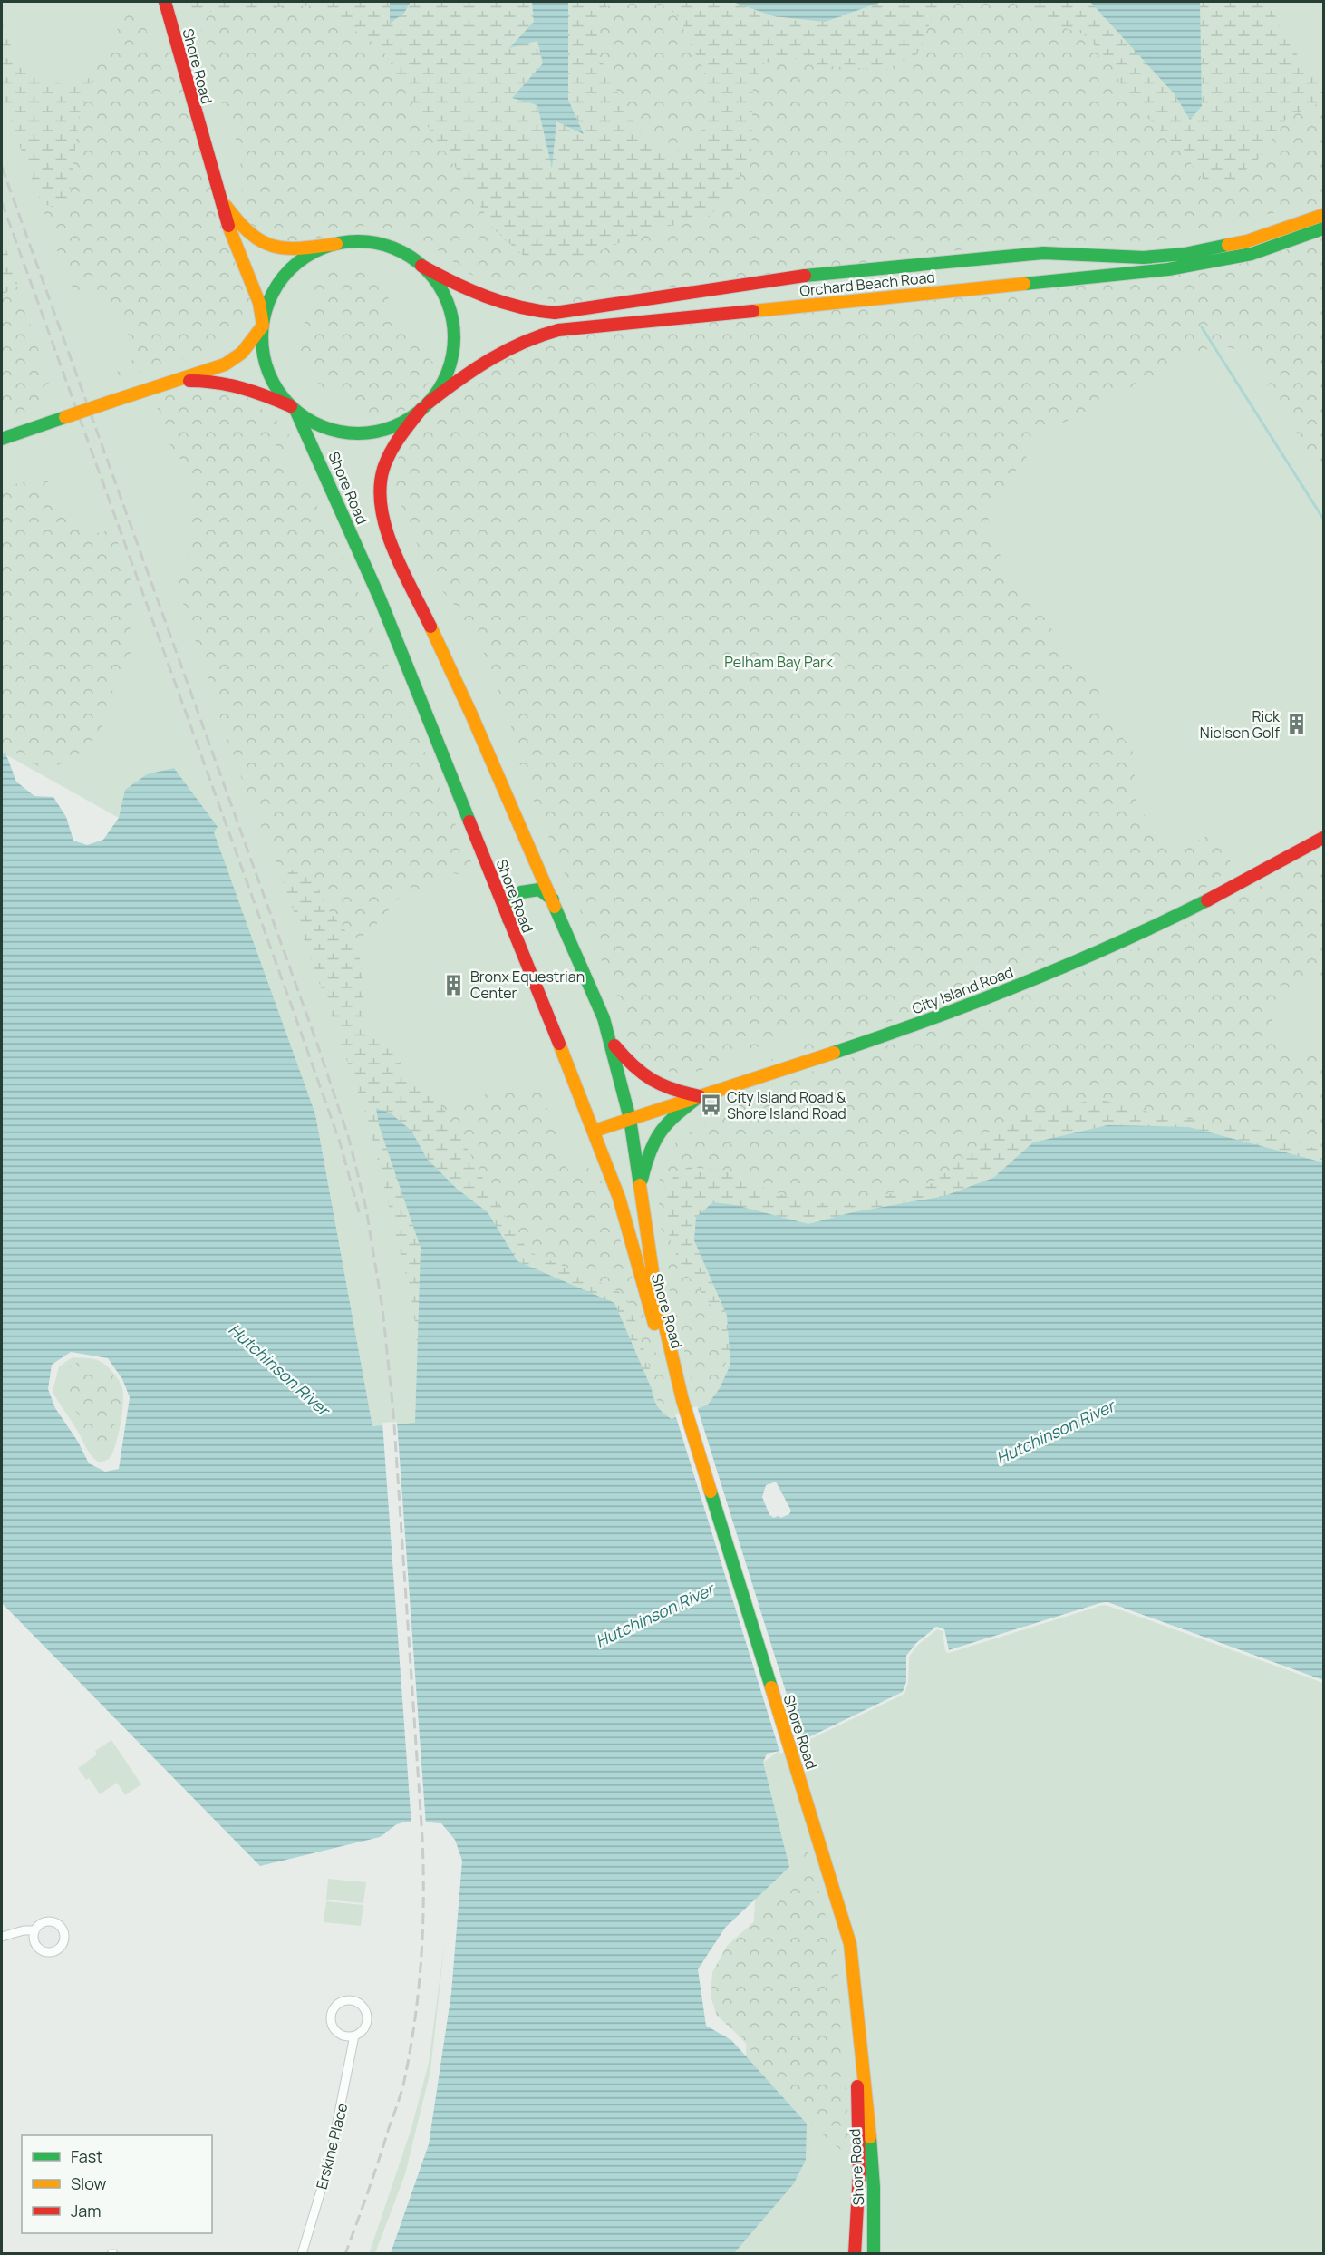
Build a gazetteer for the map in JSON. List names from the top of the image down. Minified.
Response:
{"streets":{"main road":["Shore Road","Orchard Beach Road","City Island Road"],"street":["Erskine Place"]},"crossings":[["Shore Road","Orchard Beach Road"],["Shore Road","City Island Road"]],"water":["Hutchinson River"],"parks":["Pelham Bay Park"],"places":{"building":["Rick Nielsen Golf","Bronx Equestrian Center"],"bus stop":["City Island Road & Shore Island Road"]},"legend":["Fast","Slow","Jam"]}
